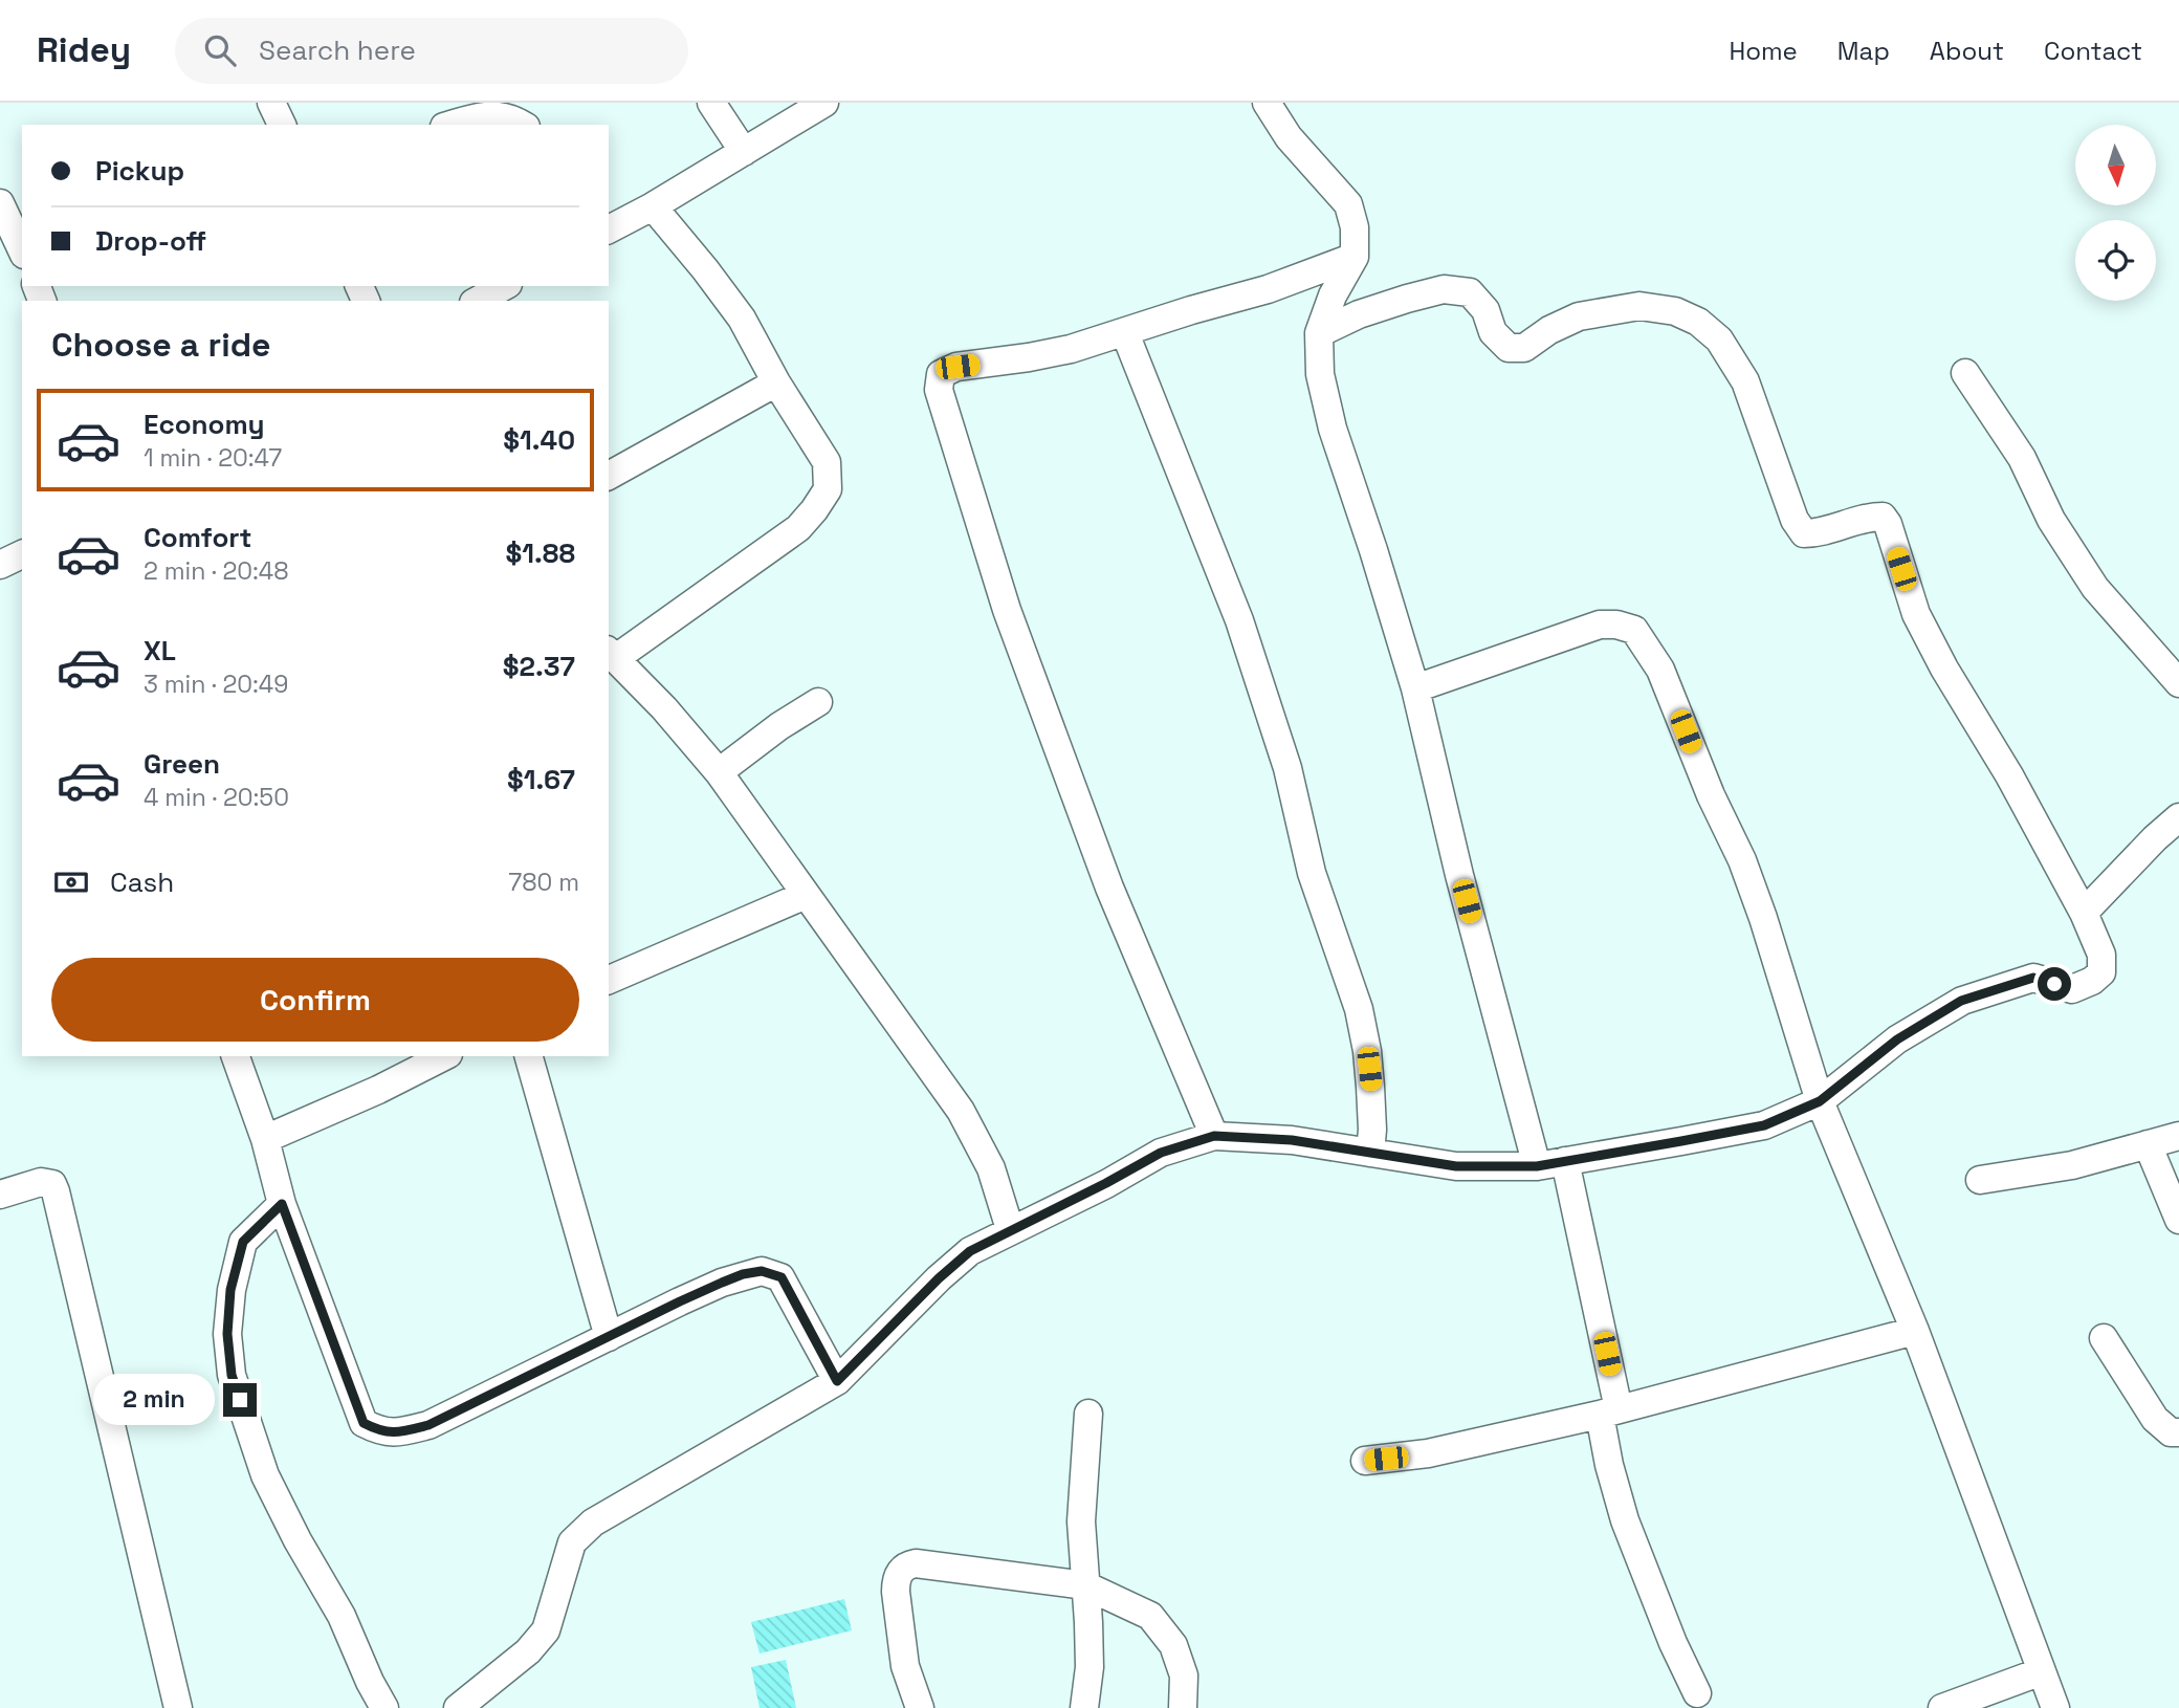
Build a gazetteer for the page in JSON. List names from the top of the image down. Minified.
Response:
{"north":"bottom","page":{"header":"Ridey","search":"Search here","nav":["Home","Map","About","Contact"],"banner":["Pickup","Drop-off"],"heading":"Choose a ride","list":[{"name":"Economy","note":"1 min · 20:47","value":"$1.40"},{"name":"Comfort","note":"2 min · 20:48","value":"$1.88"},{"name":"XL","note":"3 min · 20:49","value":"$2.37"},{"name":"Green","note":"4 min · 20:50","value":"$1.67"}],"pay":["Cash","780 m"],"buttons":"Confirm","bubble":"2 min"}}
